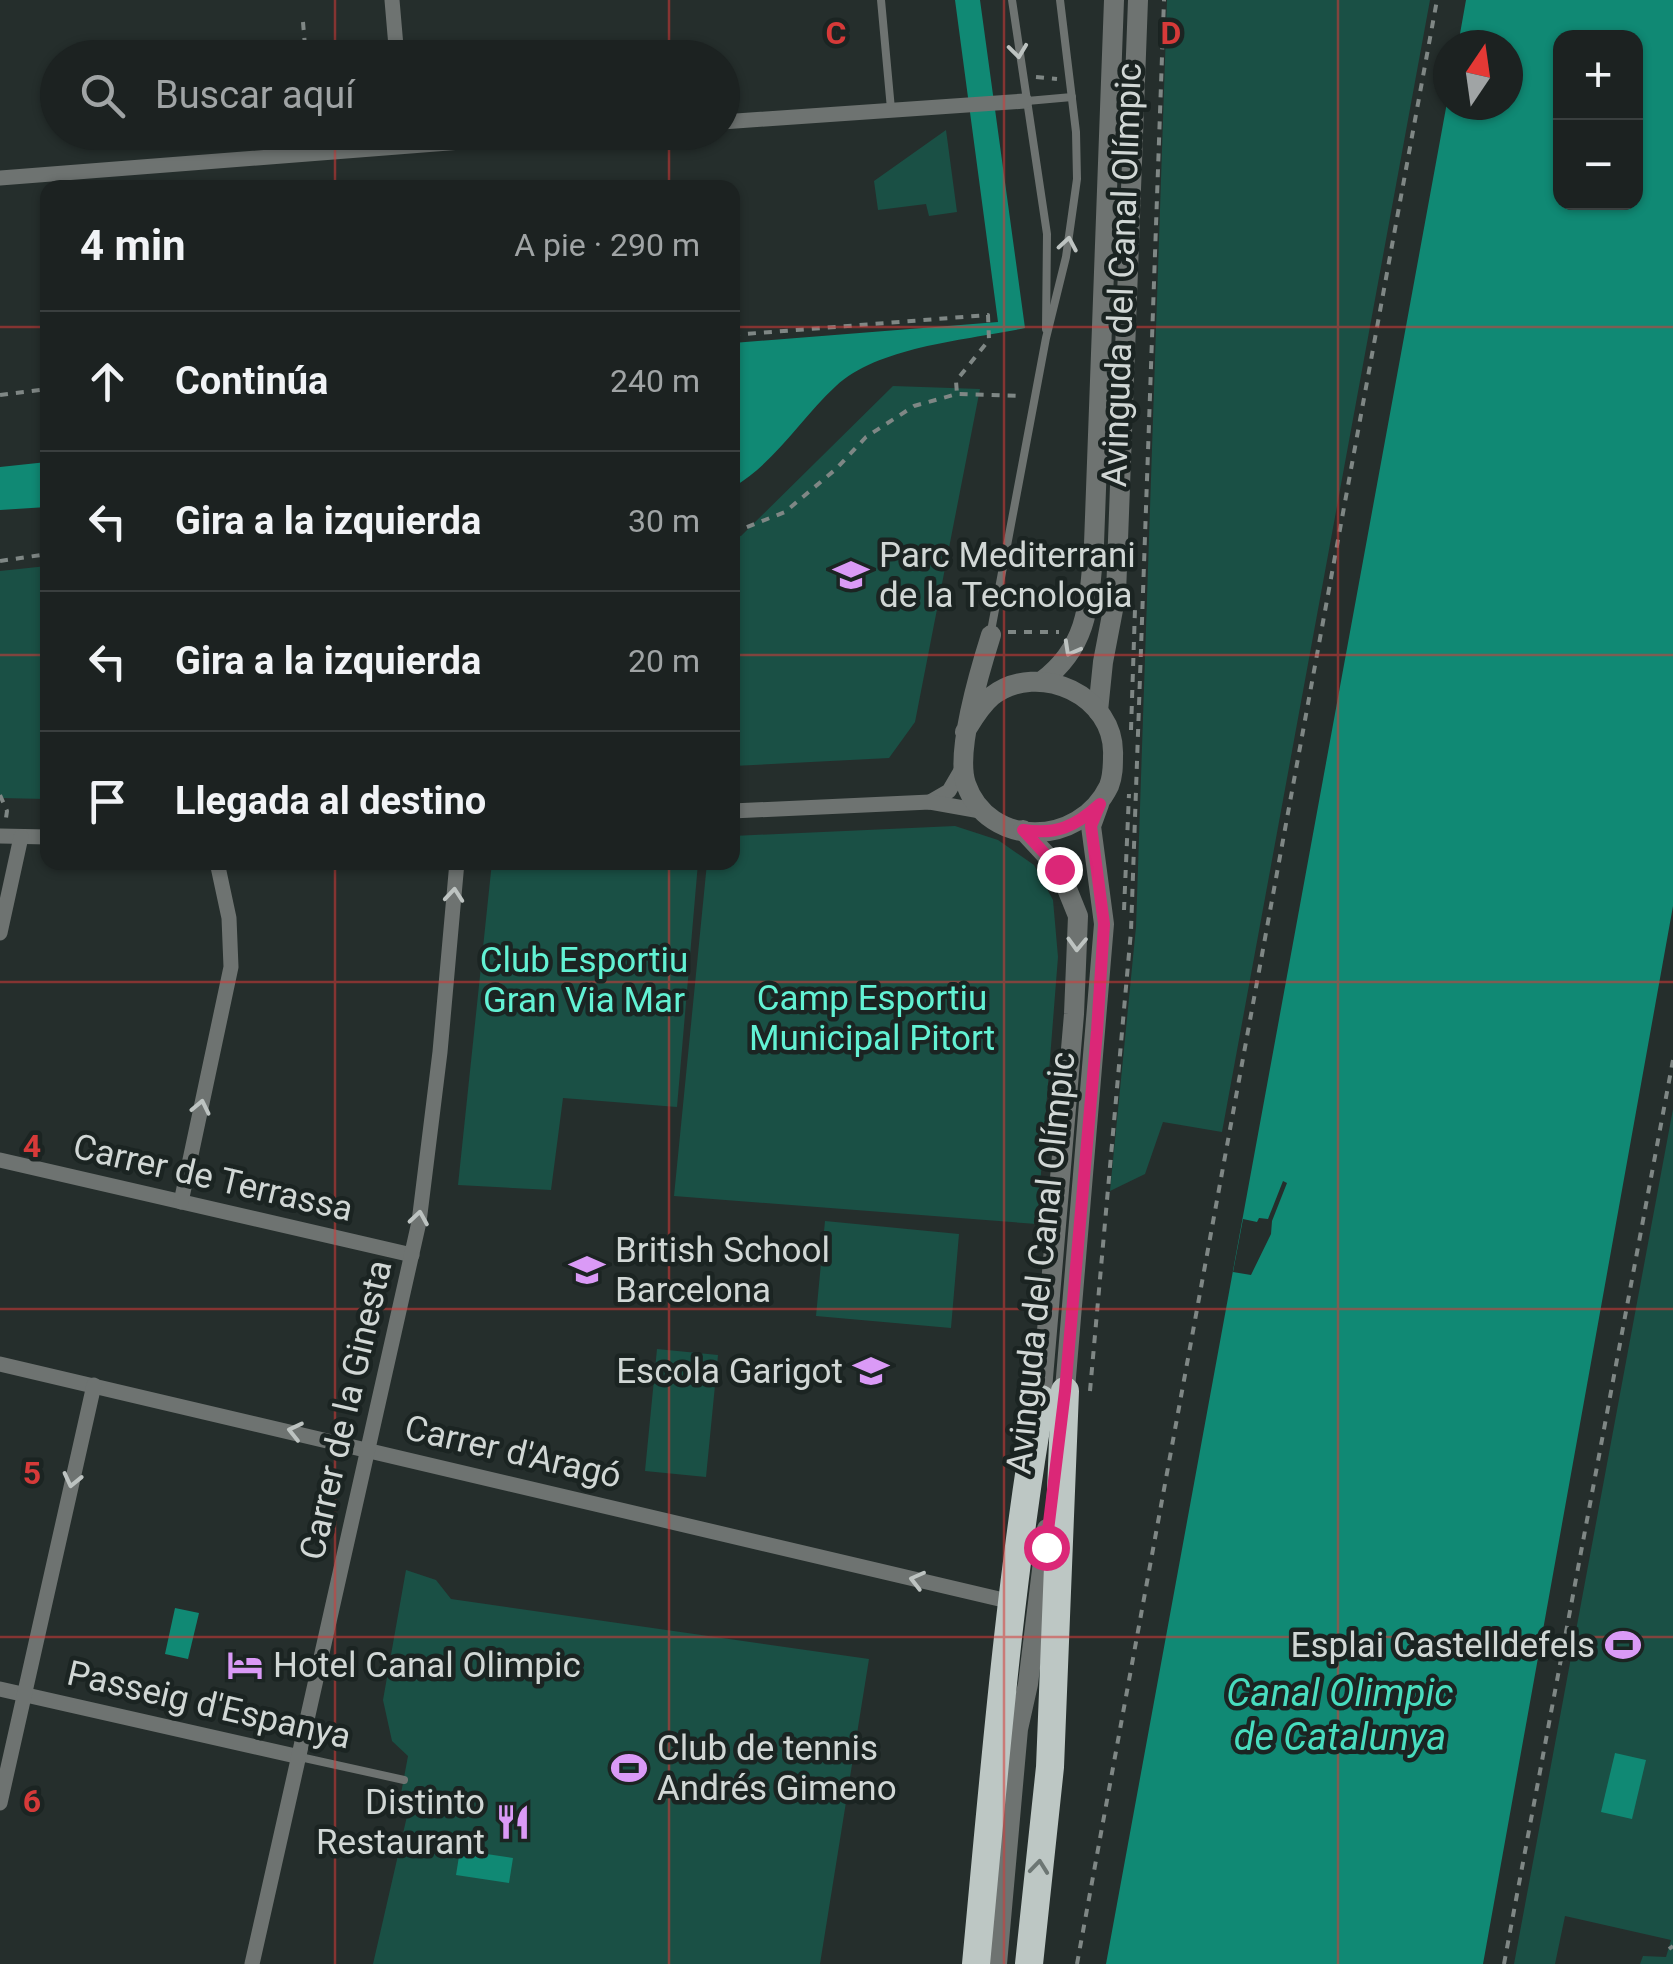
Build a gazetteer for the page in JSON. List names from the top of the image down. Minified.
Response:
{"streets":{"street":["Avinguda del Canal Olímpic","Carrer de Terrassa","Carrer de la Ginesta","Carrer d'Aragó","Passeig d'Espanya"]},"crossings":[["Carrer de Terrassa","Carrer de la Ginesta"],["Carrer de la Ginesta","Carrer d'Aragó"],["Carrer de la Ginesta","Passeig d'Espanya"]],"one_way":["Carrer d'Aragó"],"water":["Canal Olimpic de Catalunya"],"parks":["Club Esportiu Gran Via Mar","Camp Esportiu Municipal Pitort"],"places":{"school or university":["Parc Mediterrani de la Tecnologia","British School Barcelona","Escola Garigot"],"sports":["Esplai Castelldefels","Club de tennis Andrés Gimeno"],"hotel":["Hotel Canal Olimpic"],"restaurant":["Distinto Restaurant"]},"north":"top","page":{"map_buttons":["+","−"],"search":"Buscar aquí","heading":["4 min","A pie · 290 m"],"list":[["Continúa","240 m"],["Gira a la izquierda","30 m"],["Gira a la izquierda","20 m"],"Llegada al destino"]},"grid":{"columns":["C","D"],"rows":["4","5","6"]}}
